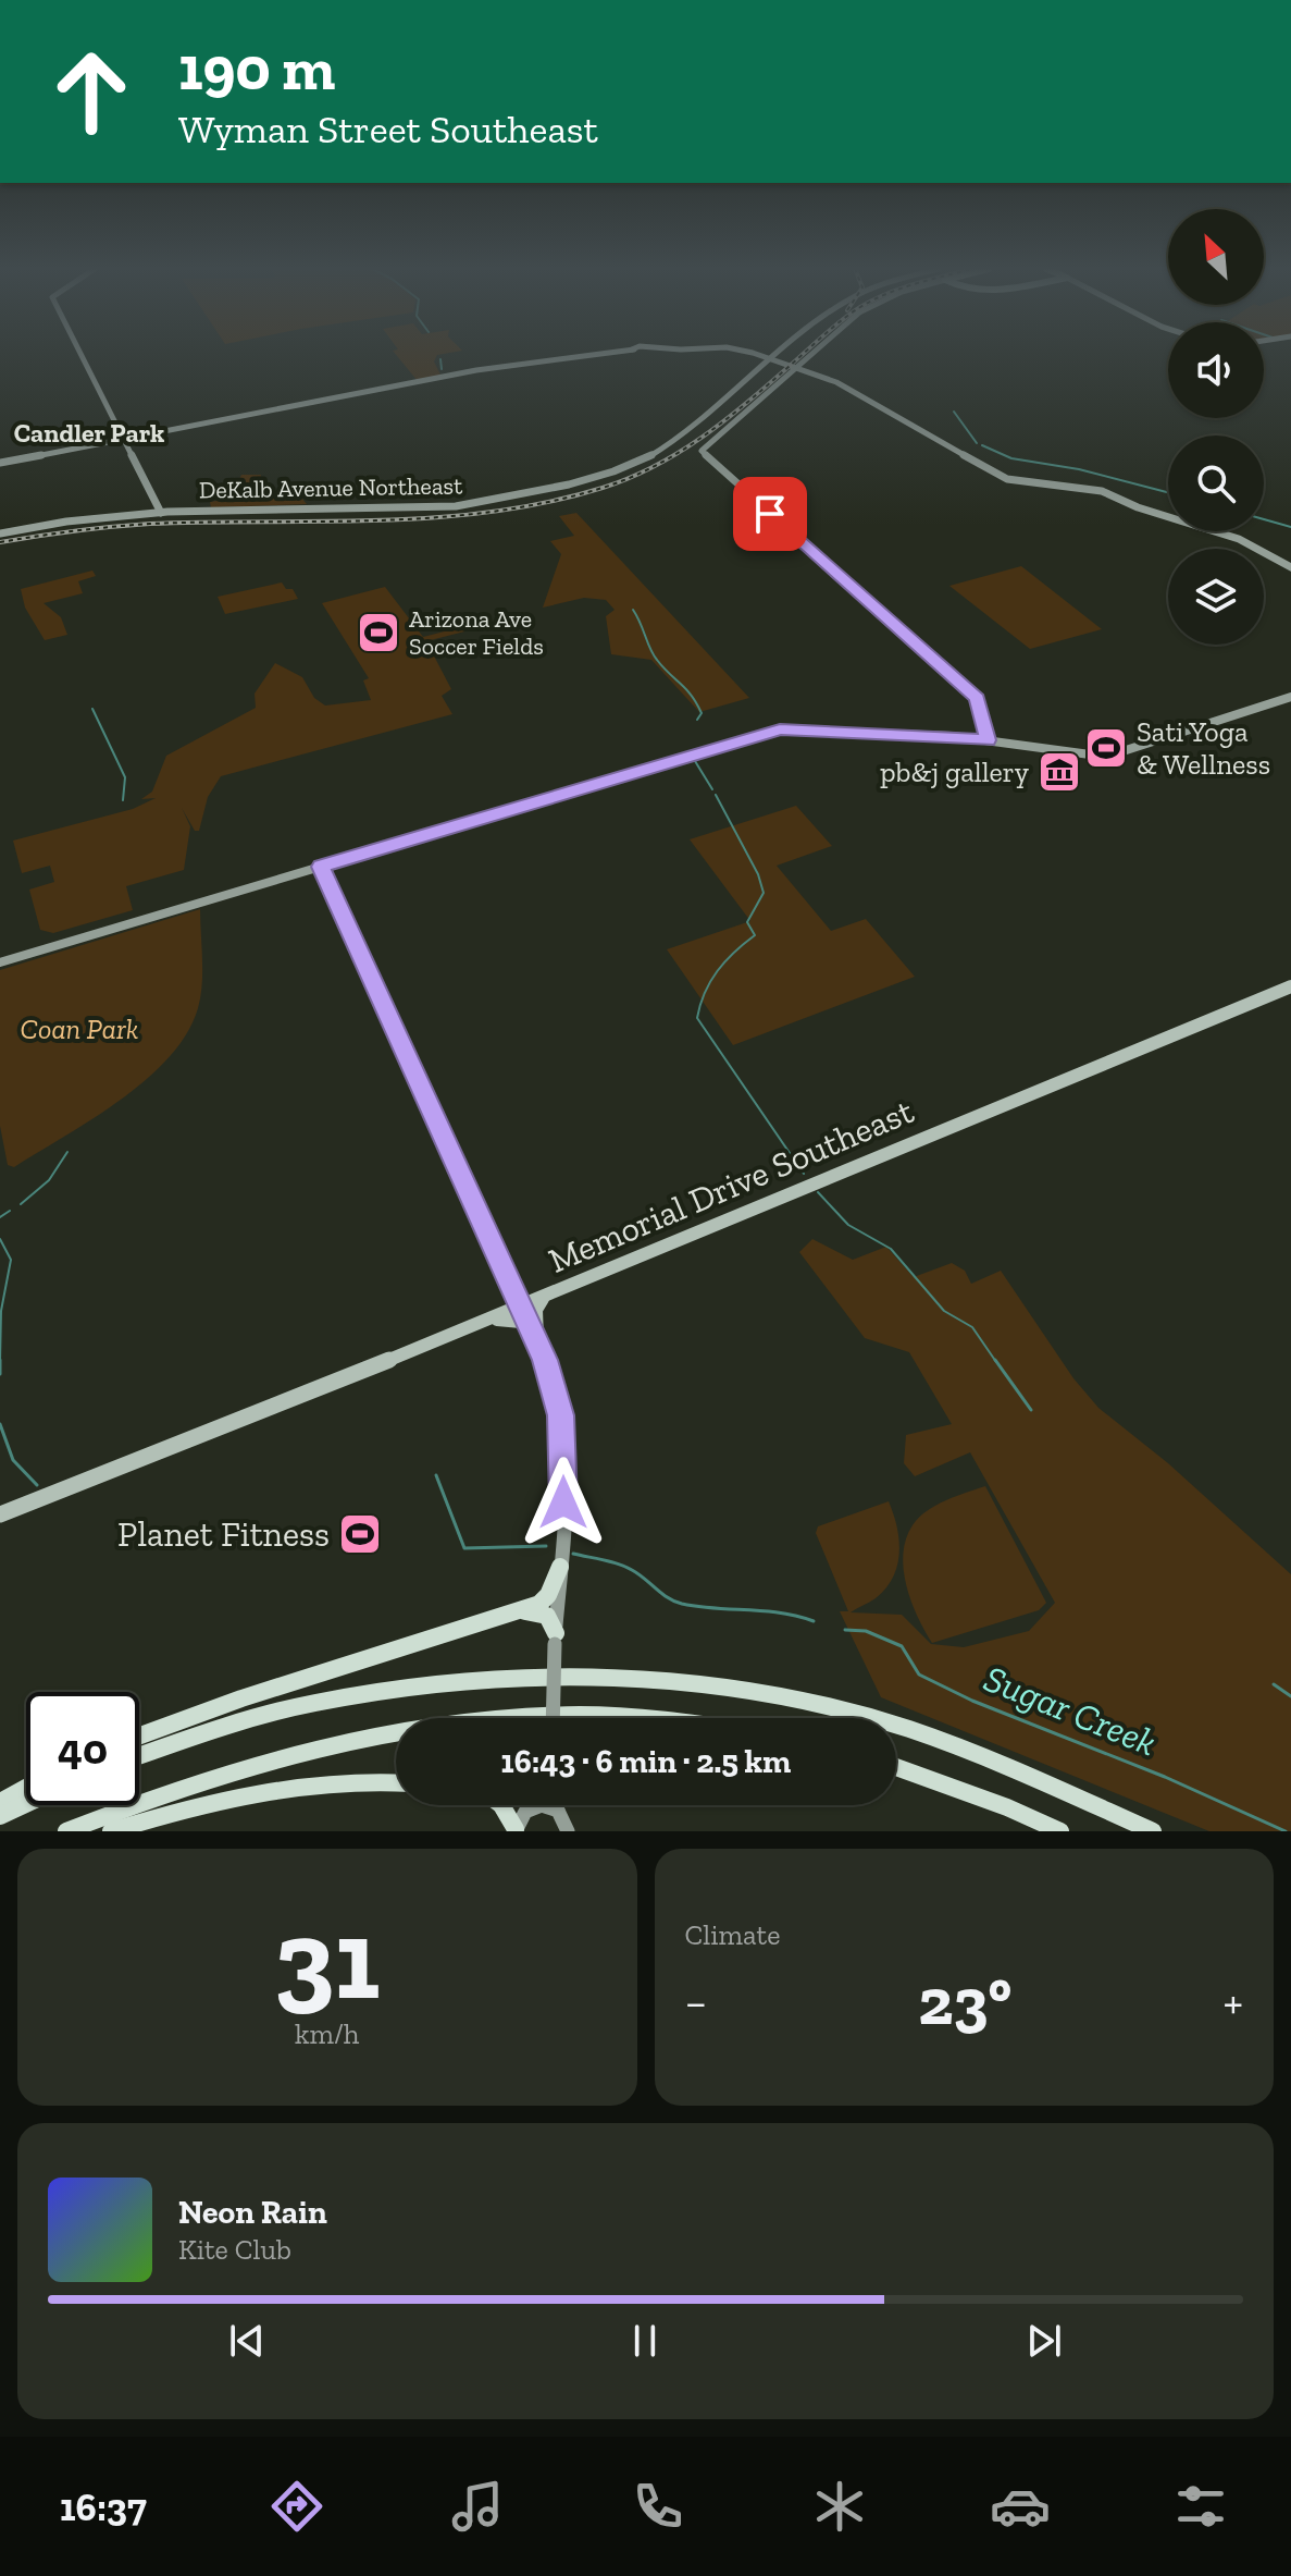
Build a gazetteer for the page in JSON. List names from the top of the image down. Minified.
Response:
{"streets":{"main road":["Memorial Drive Southeast"],"street":["DeKalb Avenue Northeast"]},"districts":["Candler Park"],"water":["Sugar Creek"],"parks":["Coan Park"],"places":{"sports":["Arizona Ave Soccer Fields","Sati Yoga & Wellness","Planet Fitness"],"museum":["pb&j gallery"]},"north":"top left","page":{"turn":["190 m","Wyman Street Southeast"],"limit":"40","trip":"16:43 · 6 min · 2.5 km","tile":[["31","km/h"],"Climate"],"heat":["−","23°","+"],"song":["Neon Rain","Kite Club"],"tabs":"16:37"}}
